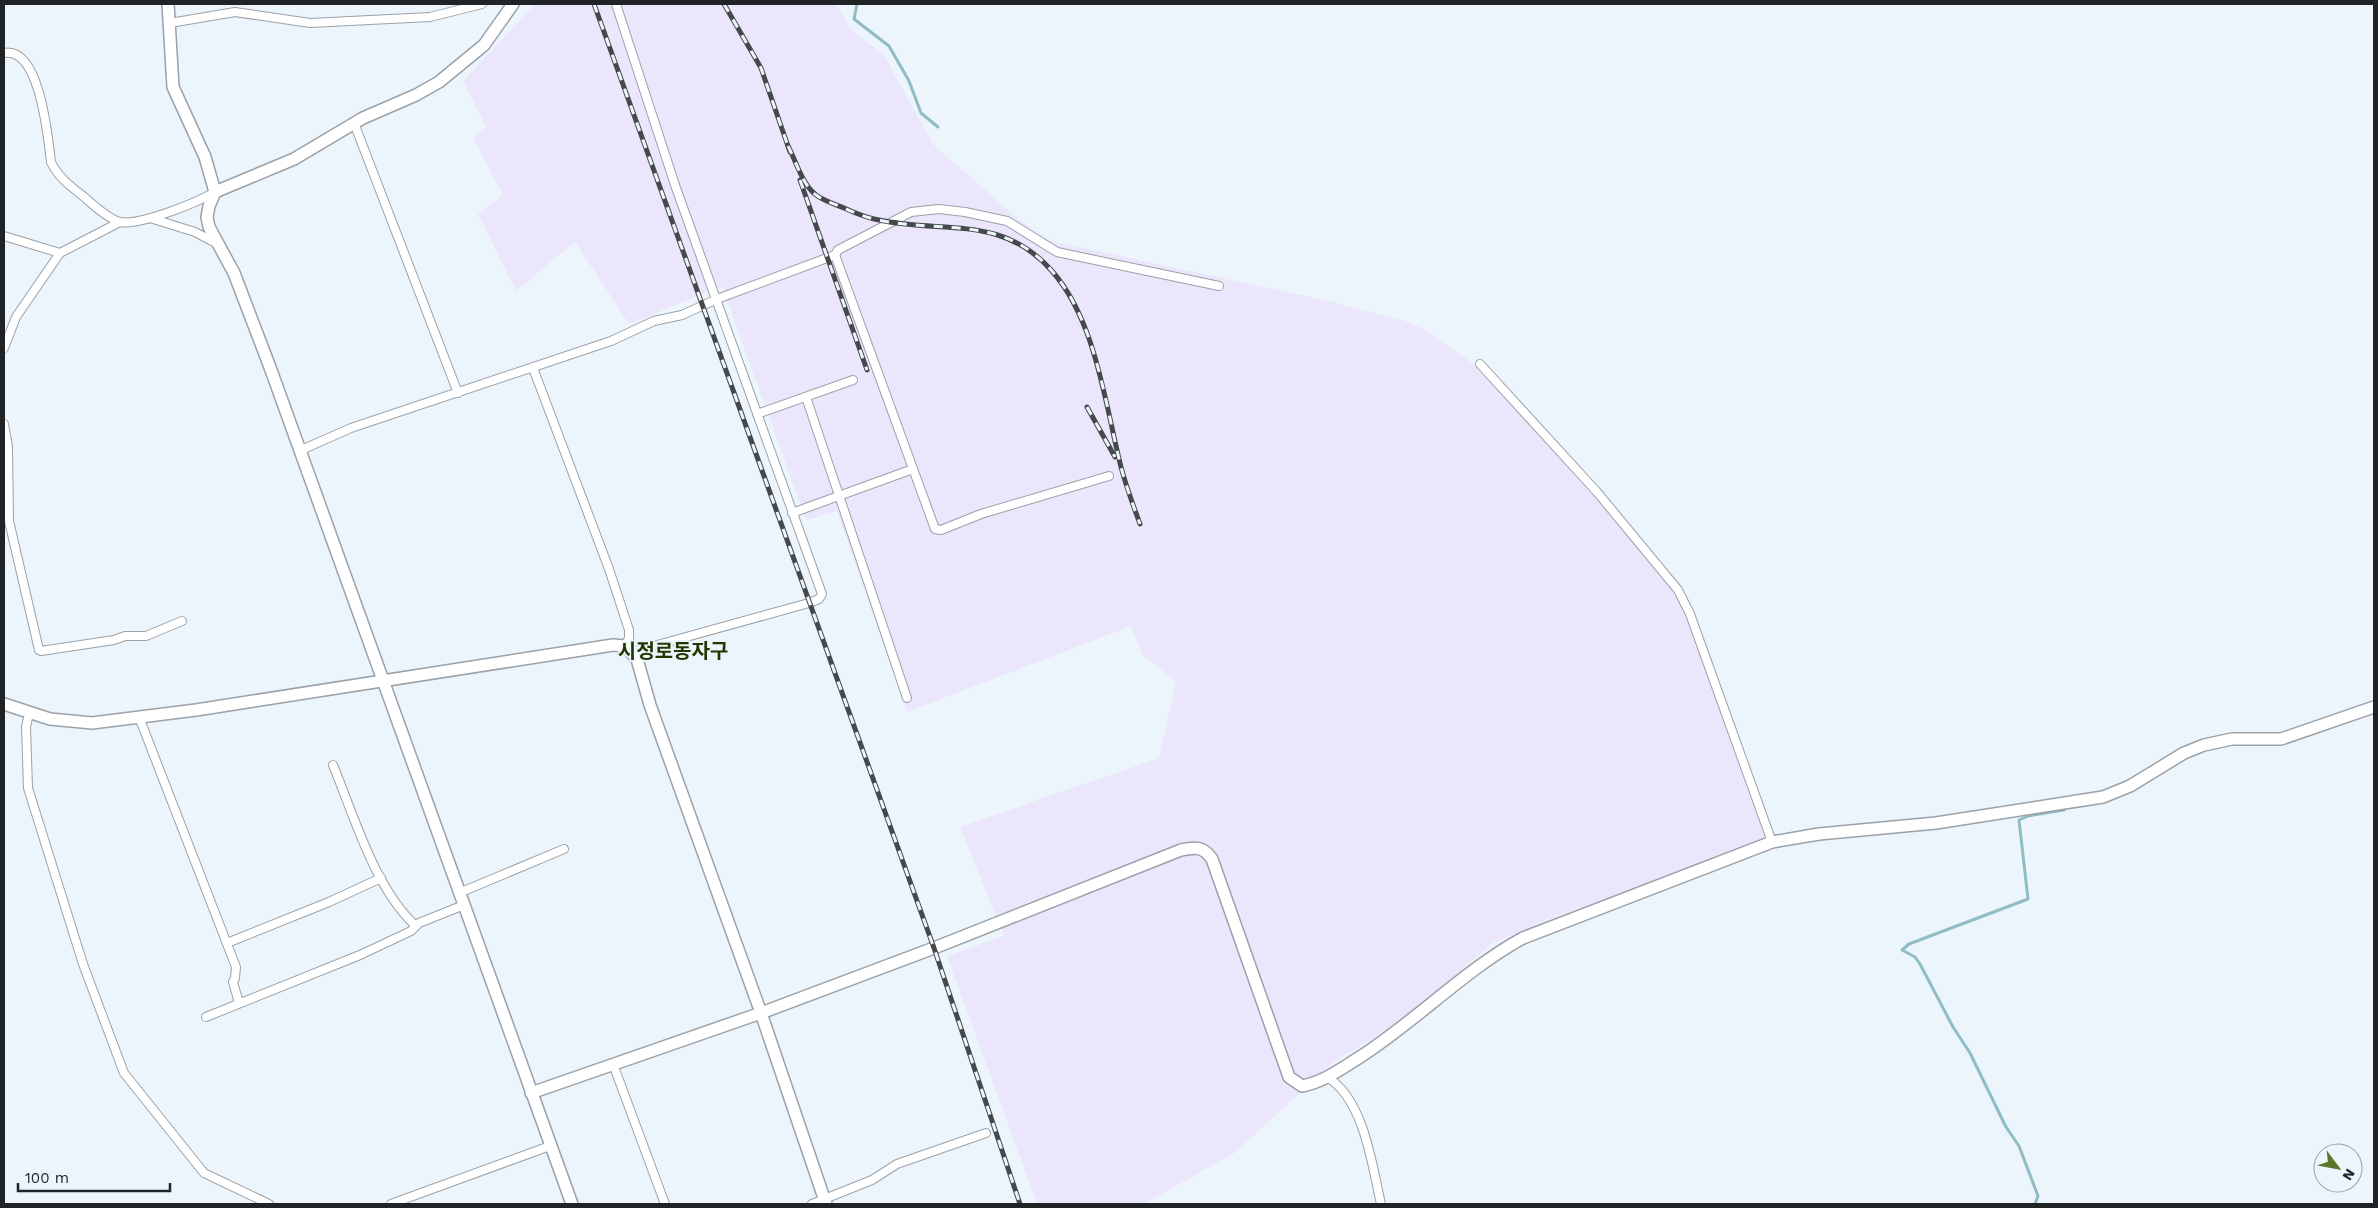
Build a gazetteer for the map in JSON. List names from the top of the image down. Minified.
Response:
{"districts":["시정로동자구"],"scale_bar":"100 m","north":"bottom right"}
